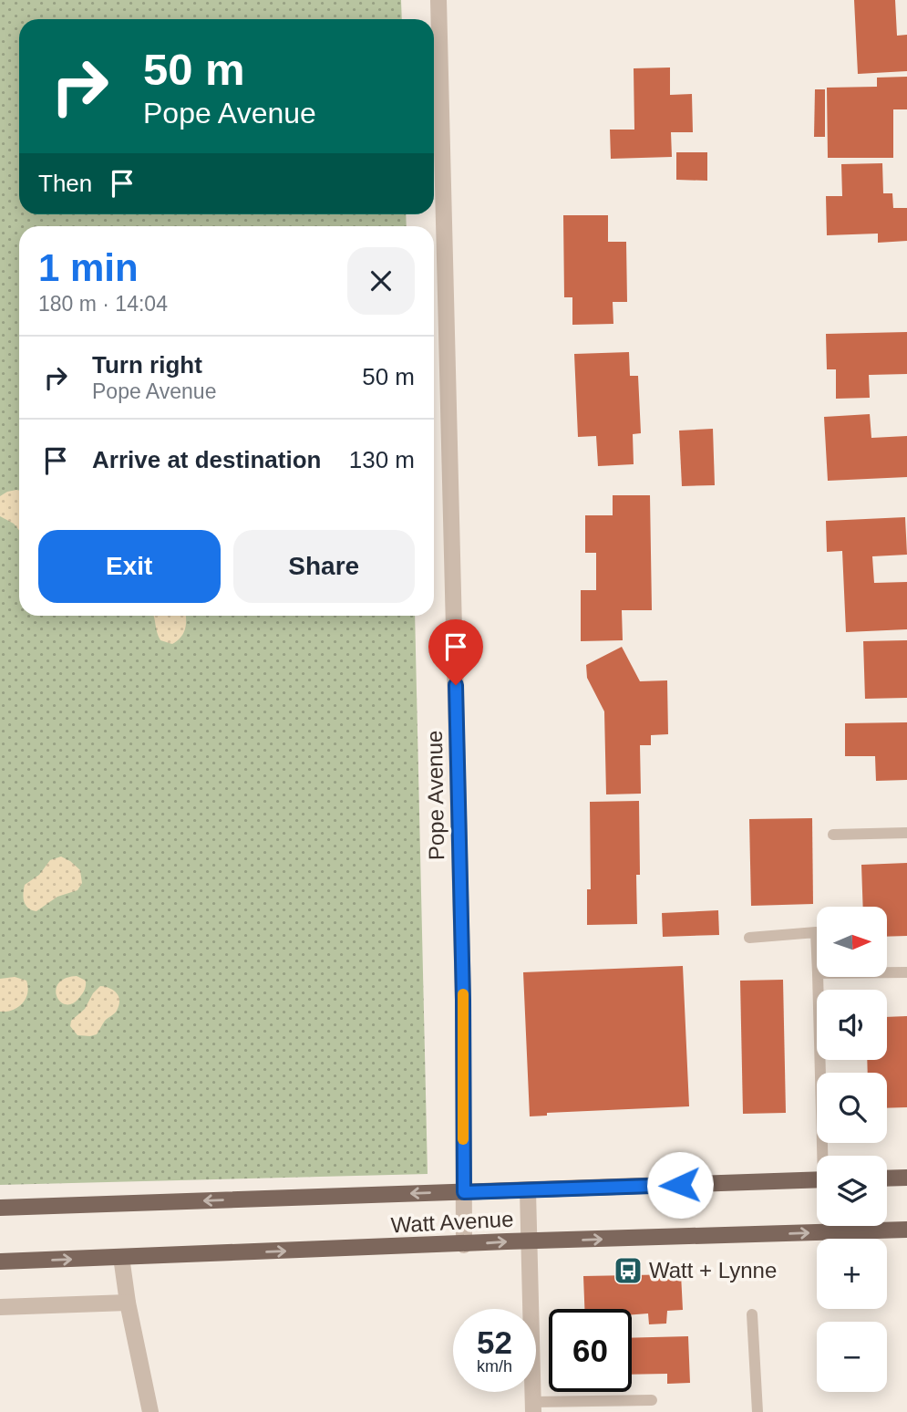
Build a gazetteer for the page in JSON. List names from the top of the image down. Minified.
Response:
{"streets":{"main road":["Watt Avenue"],"street":["Pope Avenue"]},"crossings":[["Pope Avenue","Watt Avenue"]],"places":{"bus stop":["Watt + Lynne"]},"north":"right","page":{"turn":["50 m","Pope Avenue"],"then":"Then","heading":["1 min","180 m · 14:04"],"list":[{"name":"Turn right","note":"Pope Avenue","value":"50 m"},{"name":"Arrive at destination","value":"130 m"}],"buttons":["Exit","Share"],"map_buttons":["+","−"],"speed":"52 km/h","limit":"60"}}
